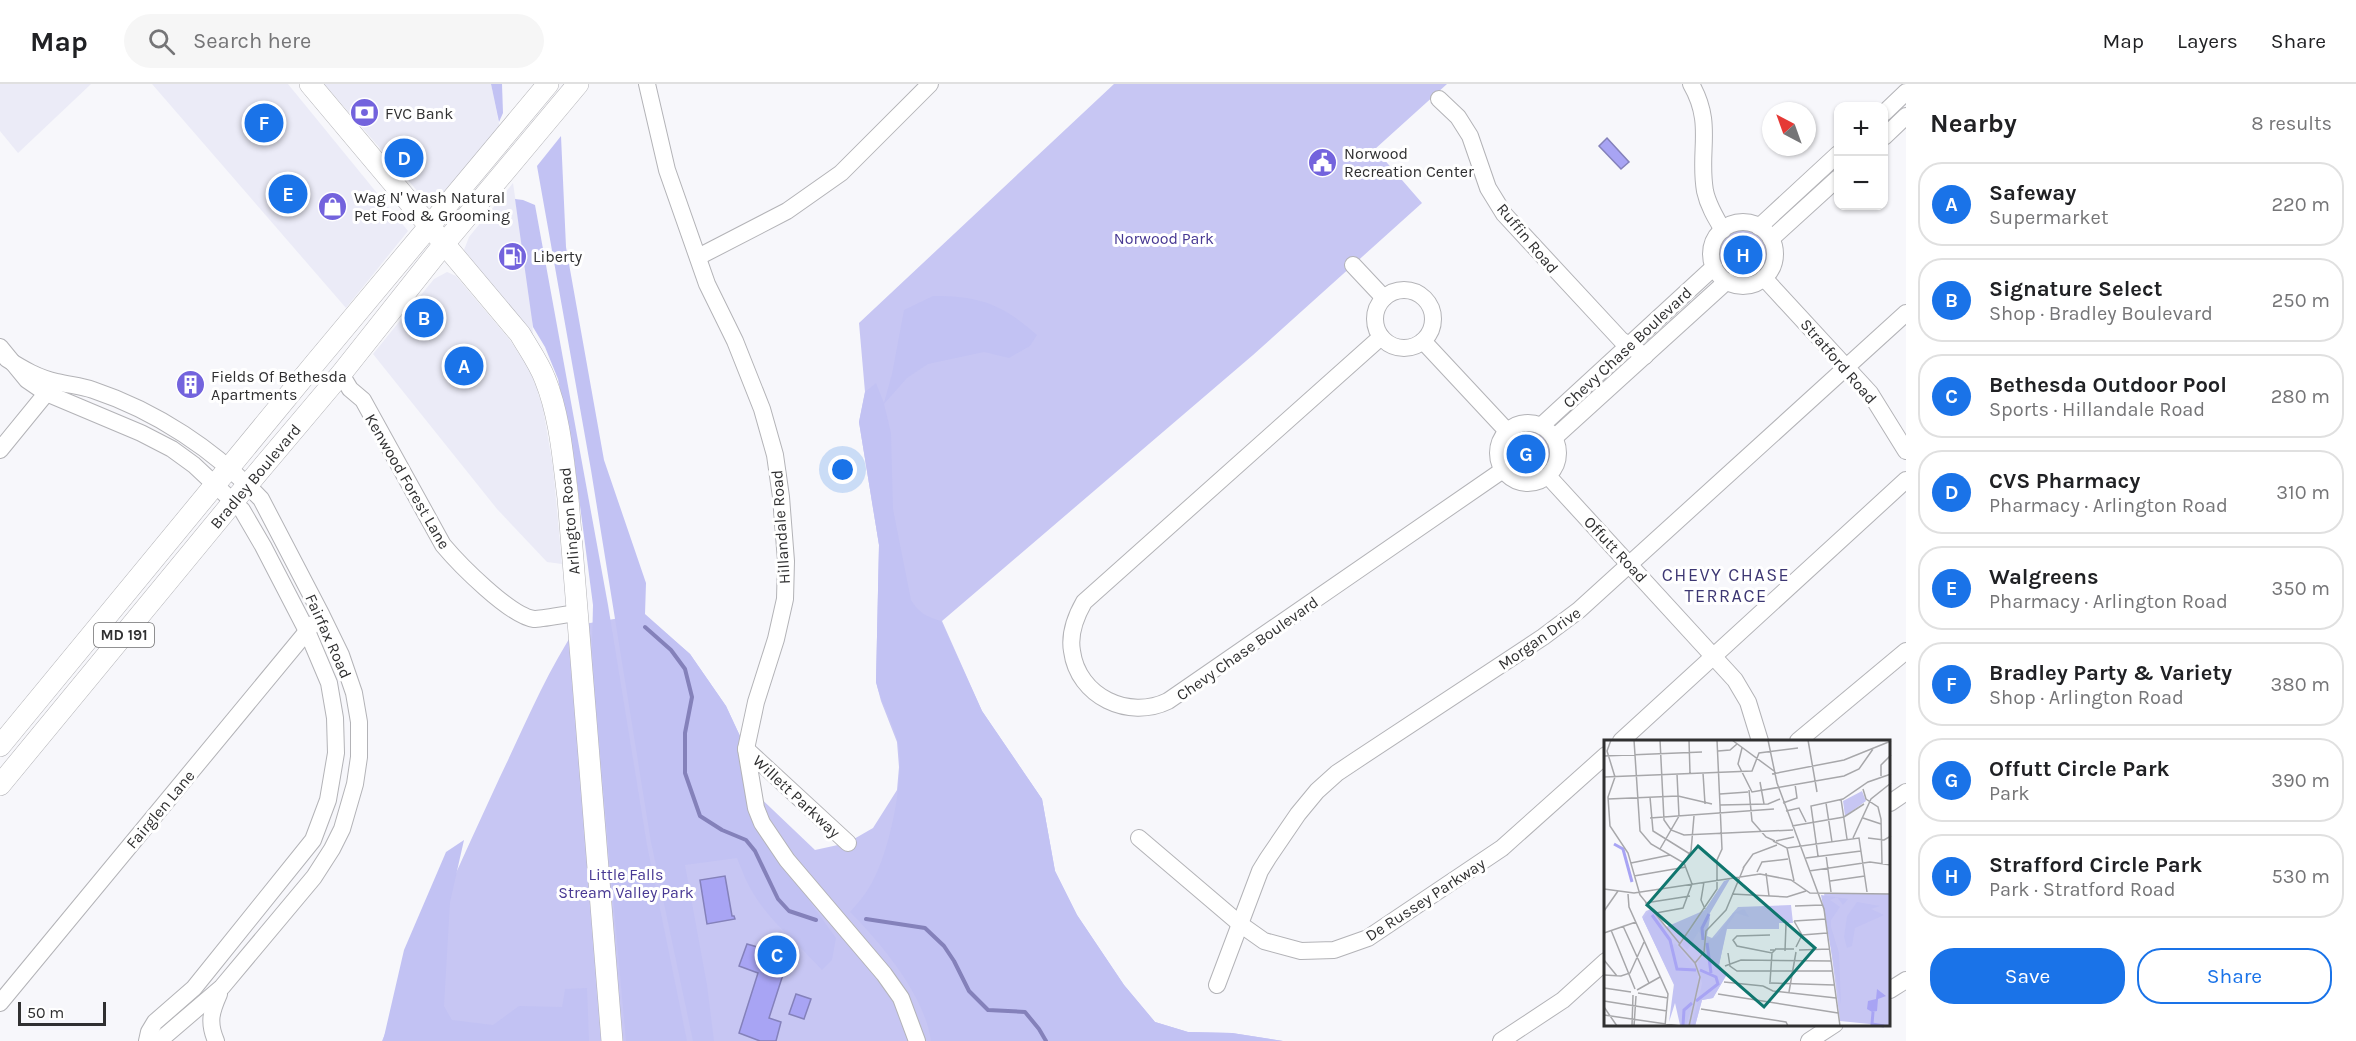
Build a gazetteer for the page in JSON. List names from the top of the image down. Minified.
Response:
{"streets":{"main road":["Bradley Boulevard","Arlington Road","MD 191"],"street":["Ruffin Road","Chevy Chase Boulevard","Stratford Road","Kenwood Forest Lane","Hillandale Road","Offutt Road","Fairfax Road","Morgan Drive","Willett Parkway","Fairglen Lane","De Russey Parkway"]},"crossings":[["Ruffin Road","Chevy Chase Boulevard"],["Chevy Chase Boulevard","Stratford Road"],["Chevy Chase Boulevard","Offutt Road"],["Stratford Road","Morgan Drive"],["Bradley Boulevard","Kenwood Forest Lane"],["Bradley Boulevard","Arlington Road"],["Bradley Boulevard","Fairfax Road"],["Kenwood Forest Lane","Arlington Road"],["Hillandale Road","Willett Parkway"],["Offutt Road","Morgan Drive"],["Fairfax Road","Fairglen Lane"],["Morgan Drive","De Russey Parkway"]],"districts":["CHEVY CHASE TERRACE"],"parks":["Norwood Park","Little Falls Stream Valley Park"],"places":{"bank":["FVC Bank"],"public building":["Norwood Recreation Center"],"shop":["Wag N' Wash Natural Pet Food & Grooming"],"fuel station":["Liberty"],"building":["Fields Of Bethesda Apartments"]},"scale_bar":"50 m","north":"top left","page":{"header":"Map","search":"Search here","nav":["Map","Layers","Share"],"heading":["Nearby","8 results"],"pins":["F","D","E","H","B","A","G","C"],"map_buttons":["+","−"],"list":[{"mark":"A","name":"Safeway","note":"Supermarket","value":"220 m"},{"mark":"B","name":"Signature Select","note":"Shop · Bradley Boulevard","value":"250 m"},{"mark":"C","name":"Bethesda Outdoor Pool","note":"Sports · Hillandale Road","value":"280 m"},{"mark":"D","name":"CVS Pharmacy","note":"Pharmacy · Arlington Road","value":"310 m"},{"mark":"E","name":"Walgreens","note":"Pharmacy · Arlington Road","value":"350 m"},{"mark":"F","name":"Bradley Party & Variety","note":"Shop · Arlington Road","value":"380 m"},{"mark":"G","name":"Offutt Circle Park","note":"Park","value":"390 m"},{"mark":"H","name":"Strafford Circle Park","note":"Park · Stratford Road","value":"530 m"}],"buttons":["Save","Share"],"scale":"50 m"}}
